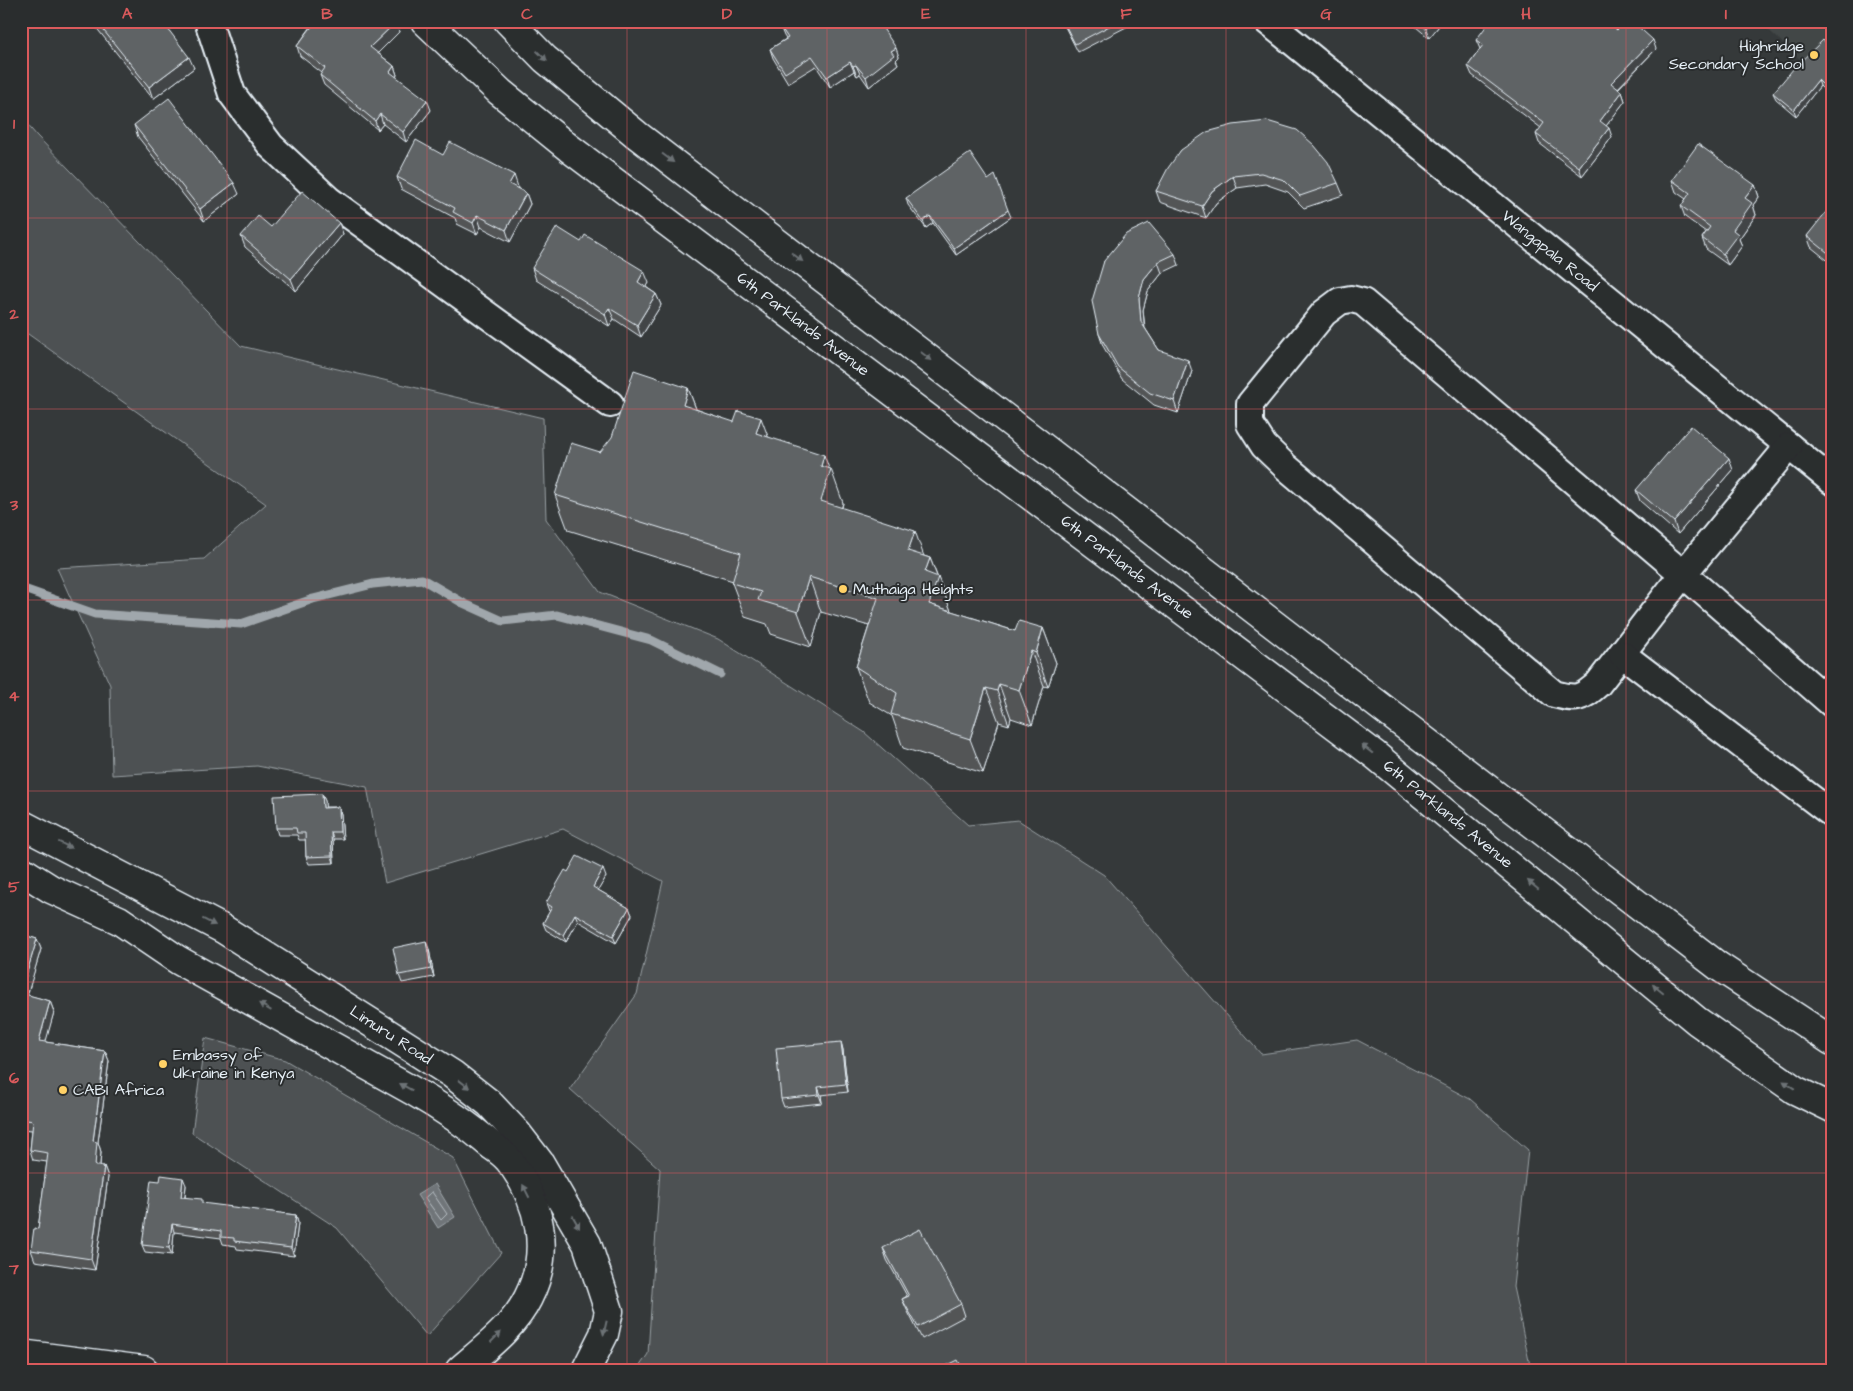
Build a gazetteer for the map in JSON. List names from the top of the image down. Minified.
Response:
{"streets":{"street":["Wangapala Road","6th Parklands Avenue","Limuru Road"]},"one_way":["Limuru Road"],"places":["Highridge Secondary School","Muthaiga Heights","Embassy of Ukraine in Kenya","CABI Africa"],"grid":{"columns":["A","B","C","D","E","F","G","H","I"],"rows":["1","2","3","4","5","6","7"]}}
